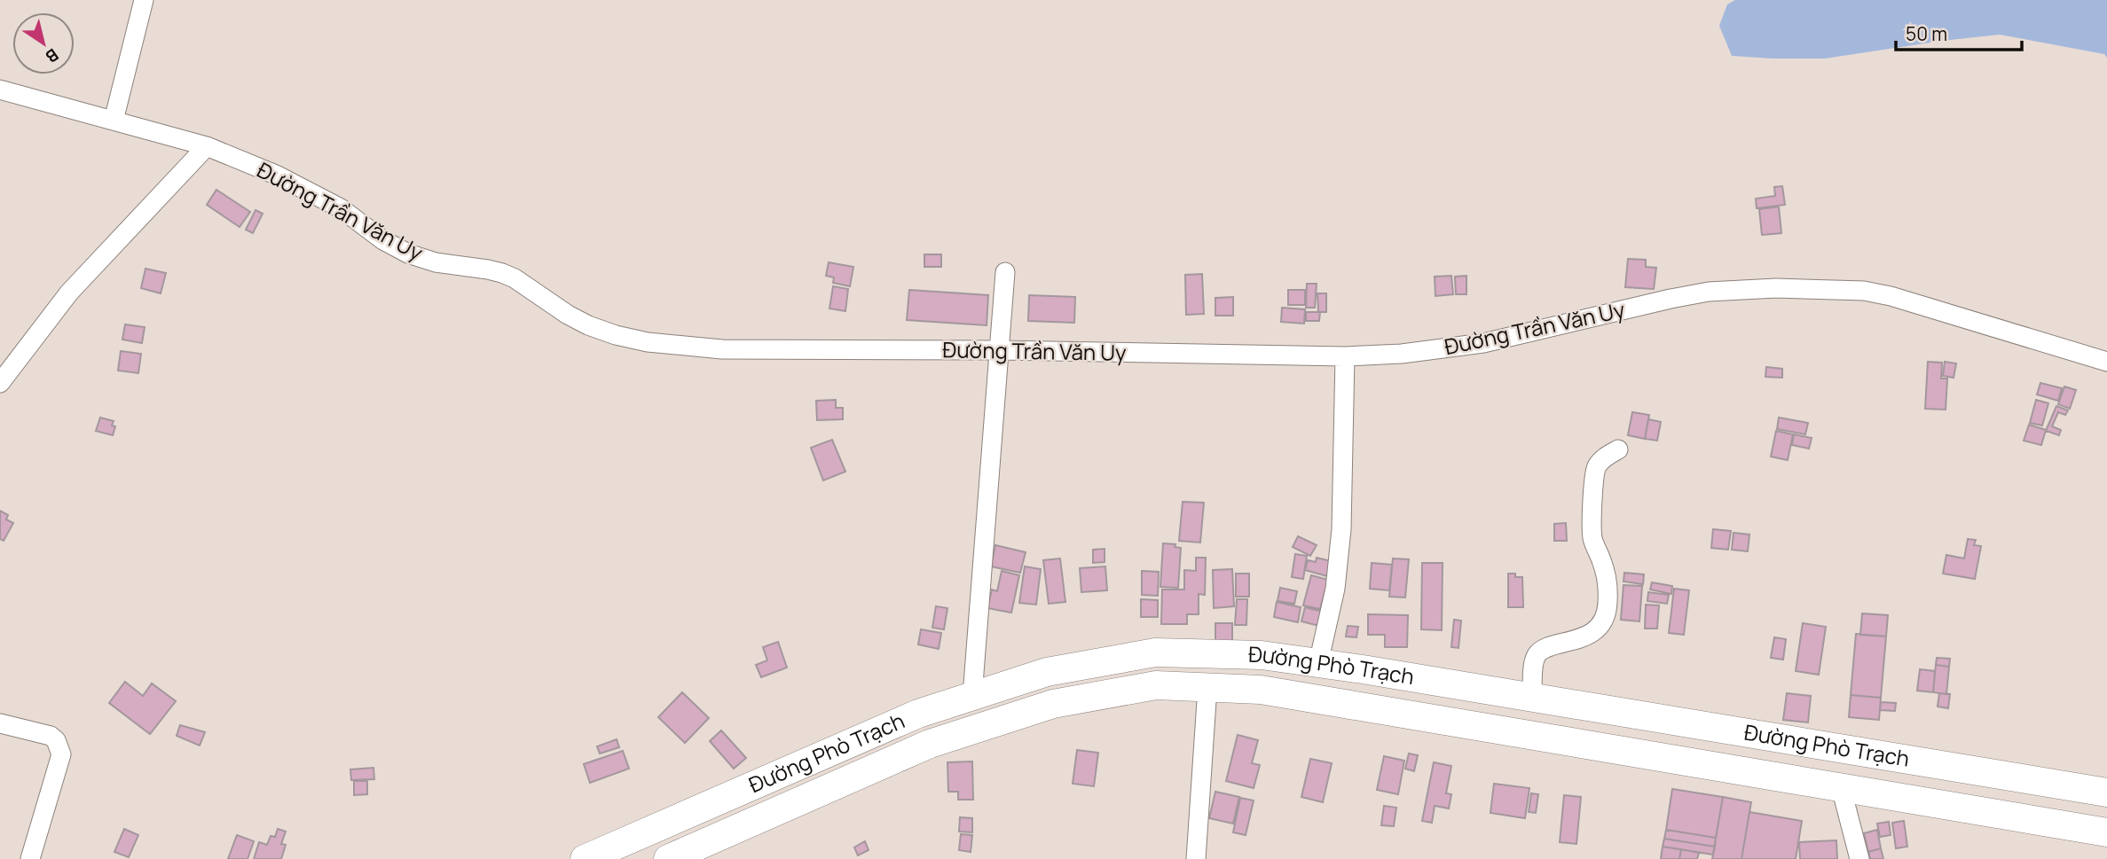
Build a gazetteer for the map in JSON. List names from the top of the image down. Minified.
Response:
{"streets":{"highway":["Đường Phò Trạch"],"street":["Đường Trần Văn Uy"]},"scale_bar":"50 m","north":"bottom right"}
